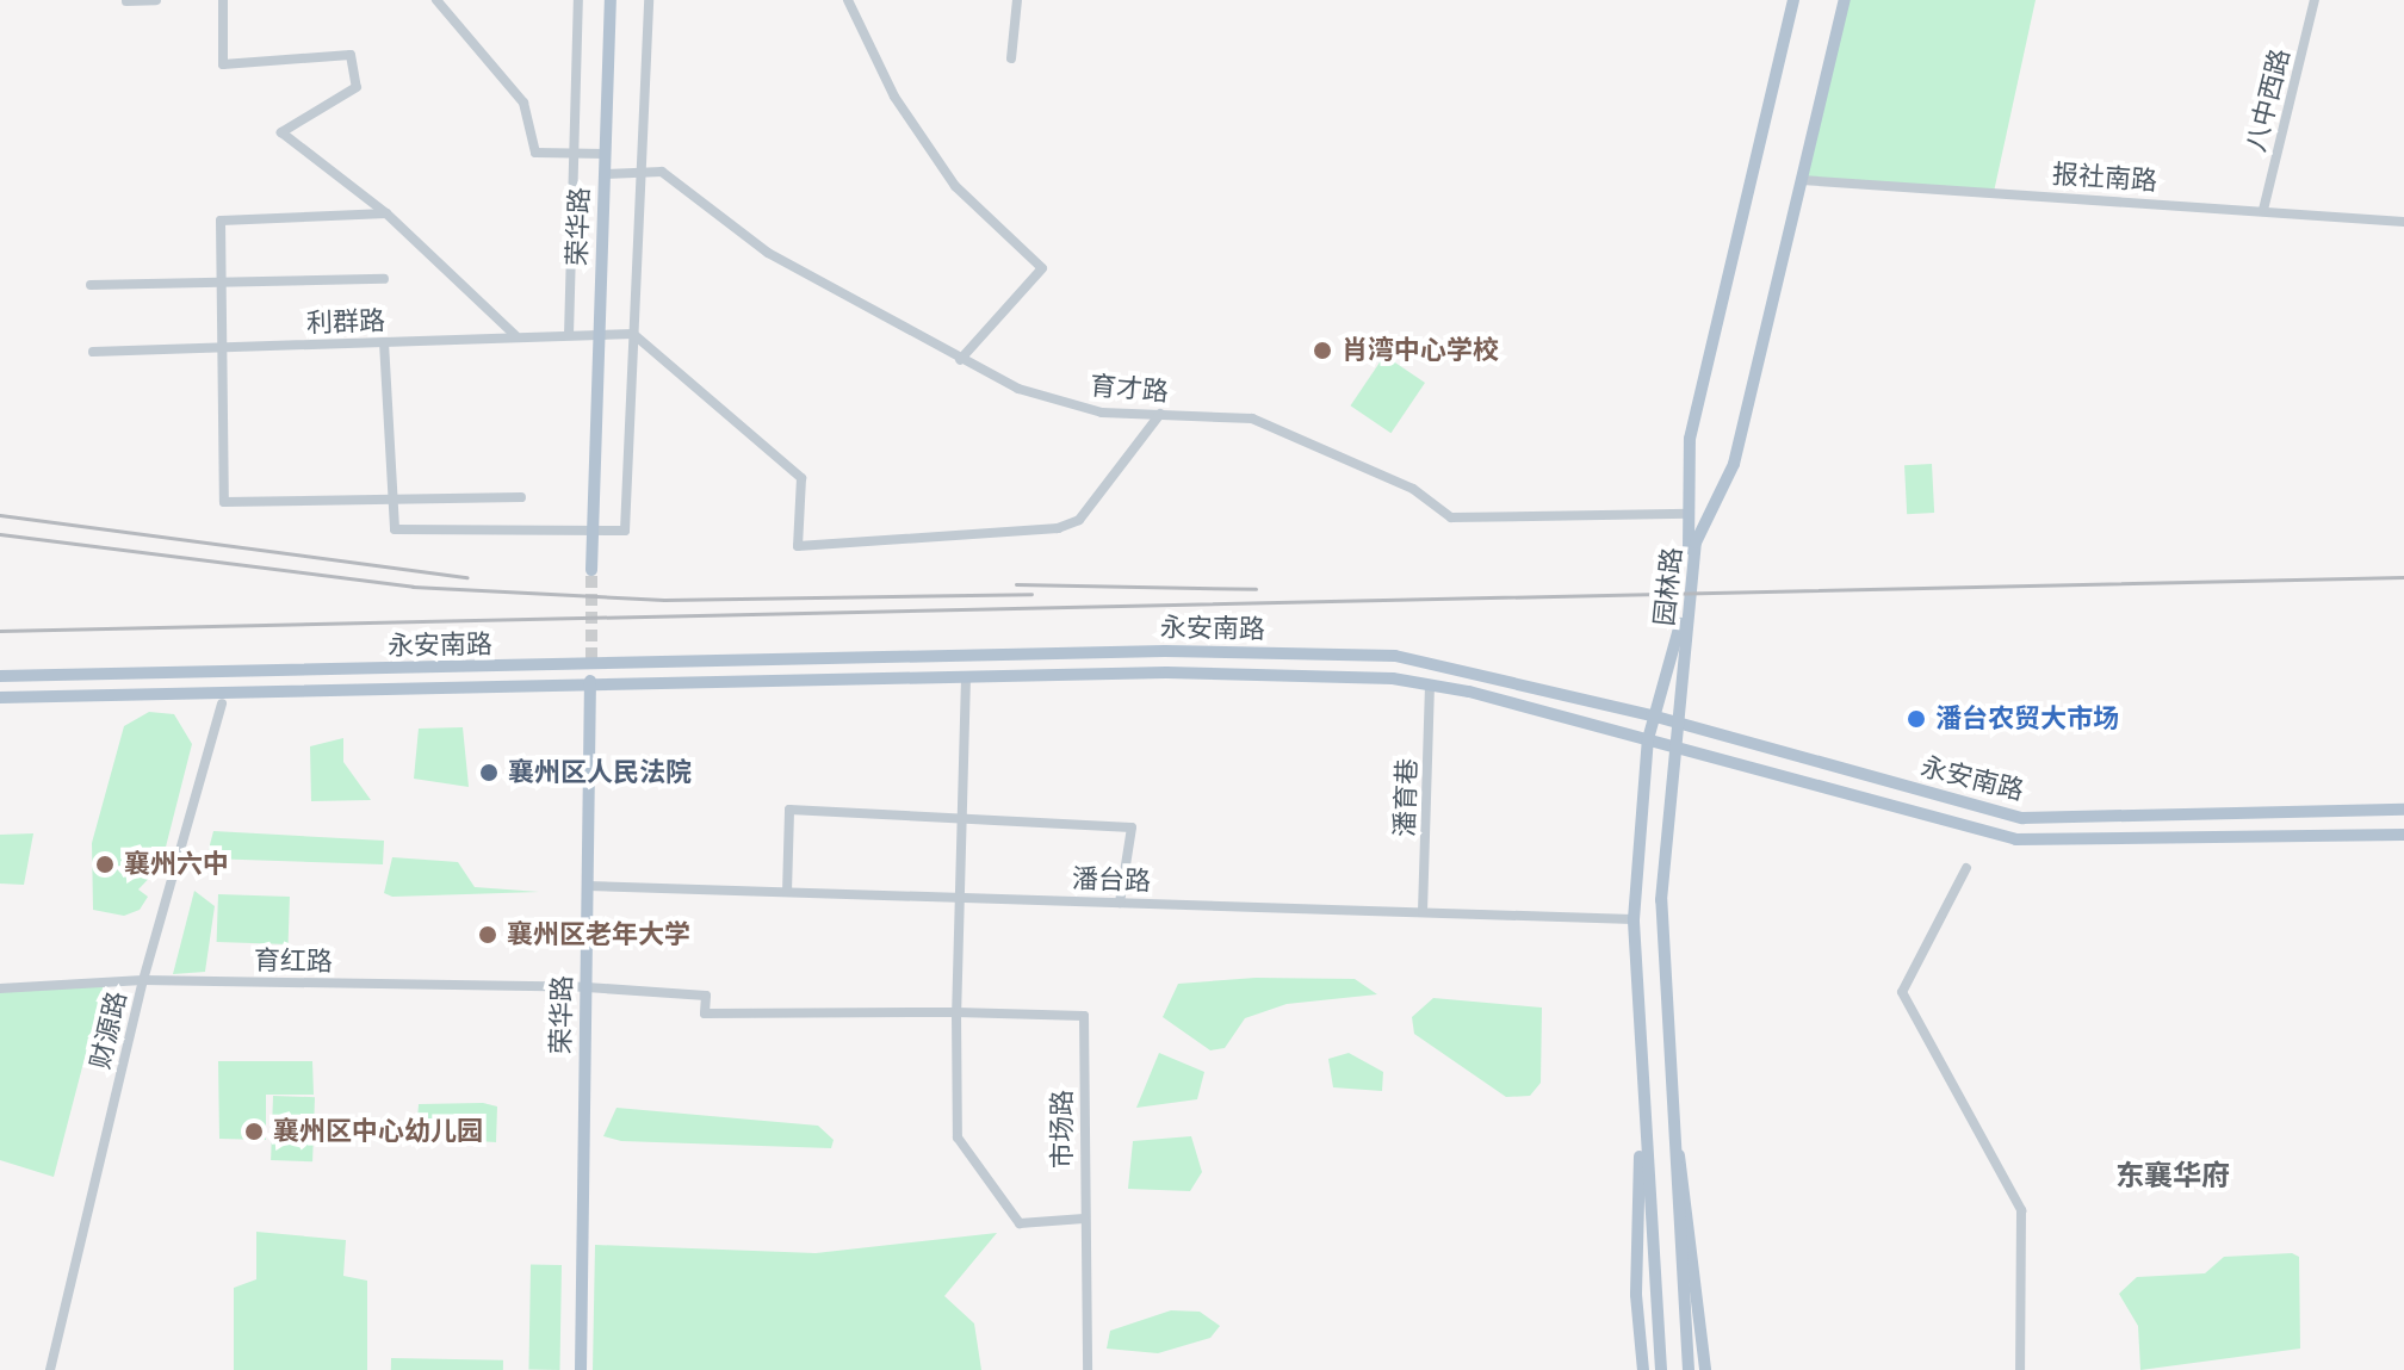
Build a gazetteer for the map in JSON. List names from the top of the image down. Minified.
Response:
{"streets":{"main road":["荣华路","园林路","永安南路"],"street":["八中西路","报社南路","利群路","育才路","潘育巷","潘台路","育红路","财源路","市场路"]},"crossings":[["八中西路","报社南路"],["报社南路","园林路"],["荣华路","利群路"],["荣华路","育才路"],["荣华路","永安南路"],["荣华路","潘台路"],["荣华路","育红路"],["育才路","园林路"],["园林路","永安南路"],["园林路","潘台路"],["永安南路","潘育巷"],["潘育巷","潘台路"],["育红路","财源路"],["育红路","市场路"]],"districts":["东襄华府"],"places":["肖湾中心学校","潘台农贸大市场","襄州区人民法院","襄州六中","襄州区老年大学","襄州区中心幼儿园"]}
